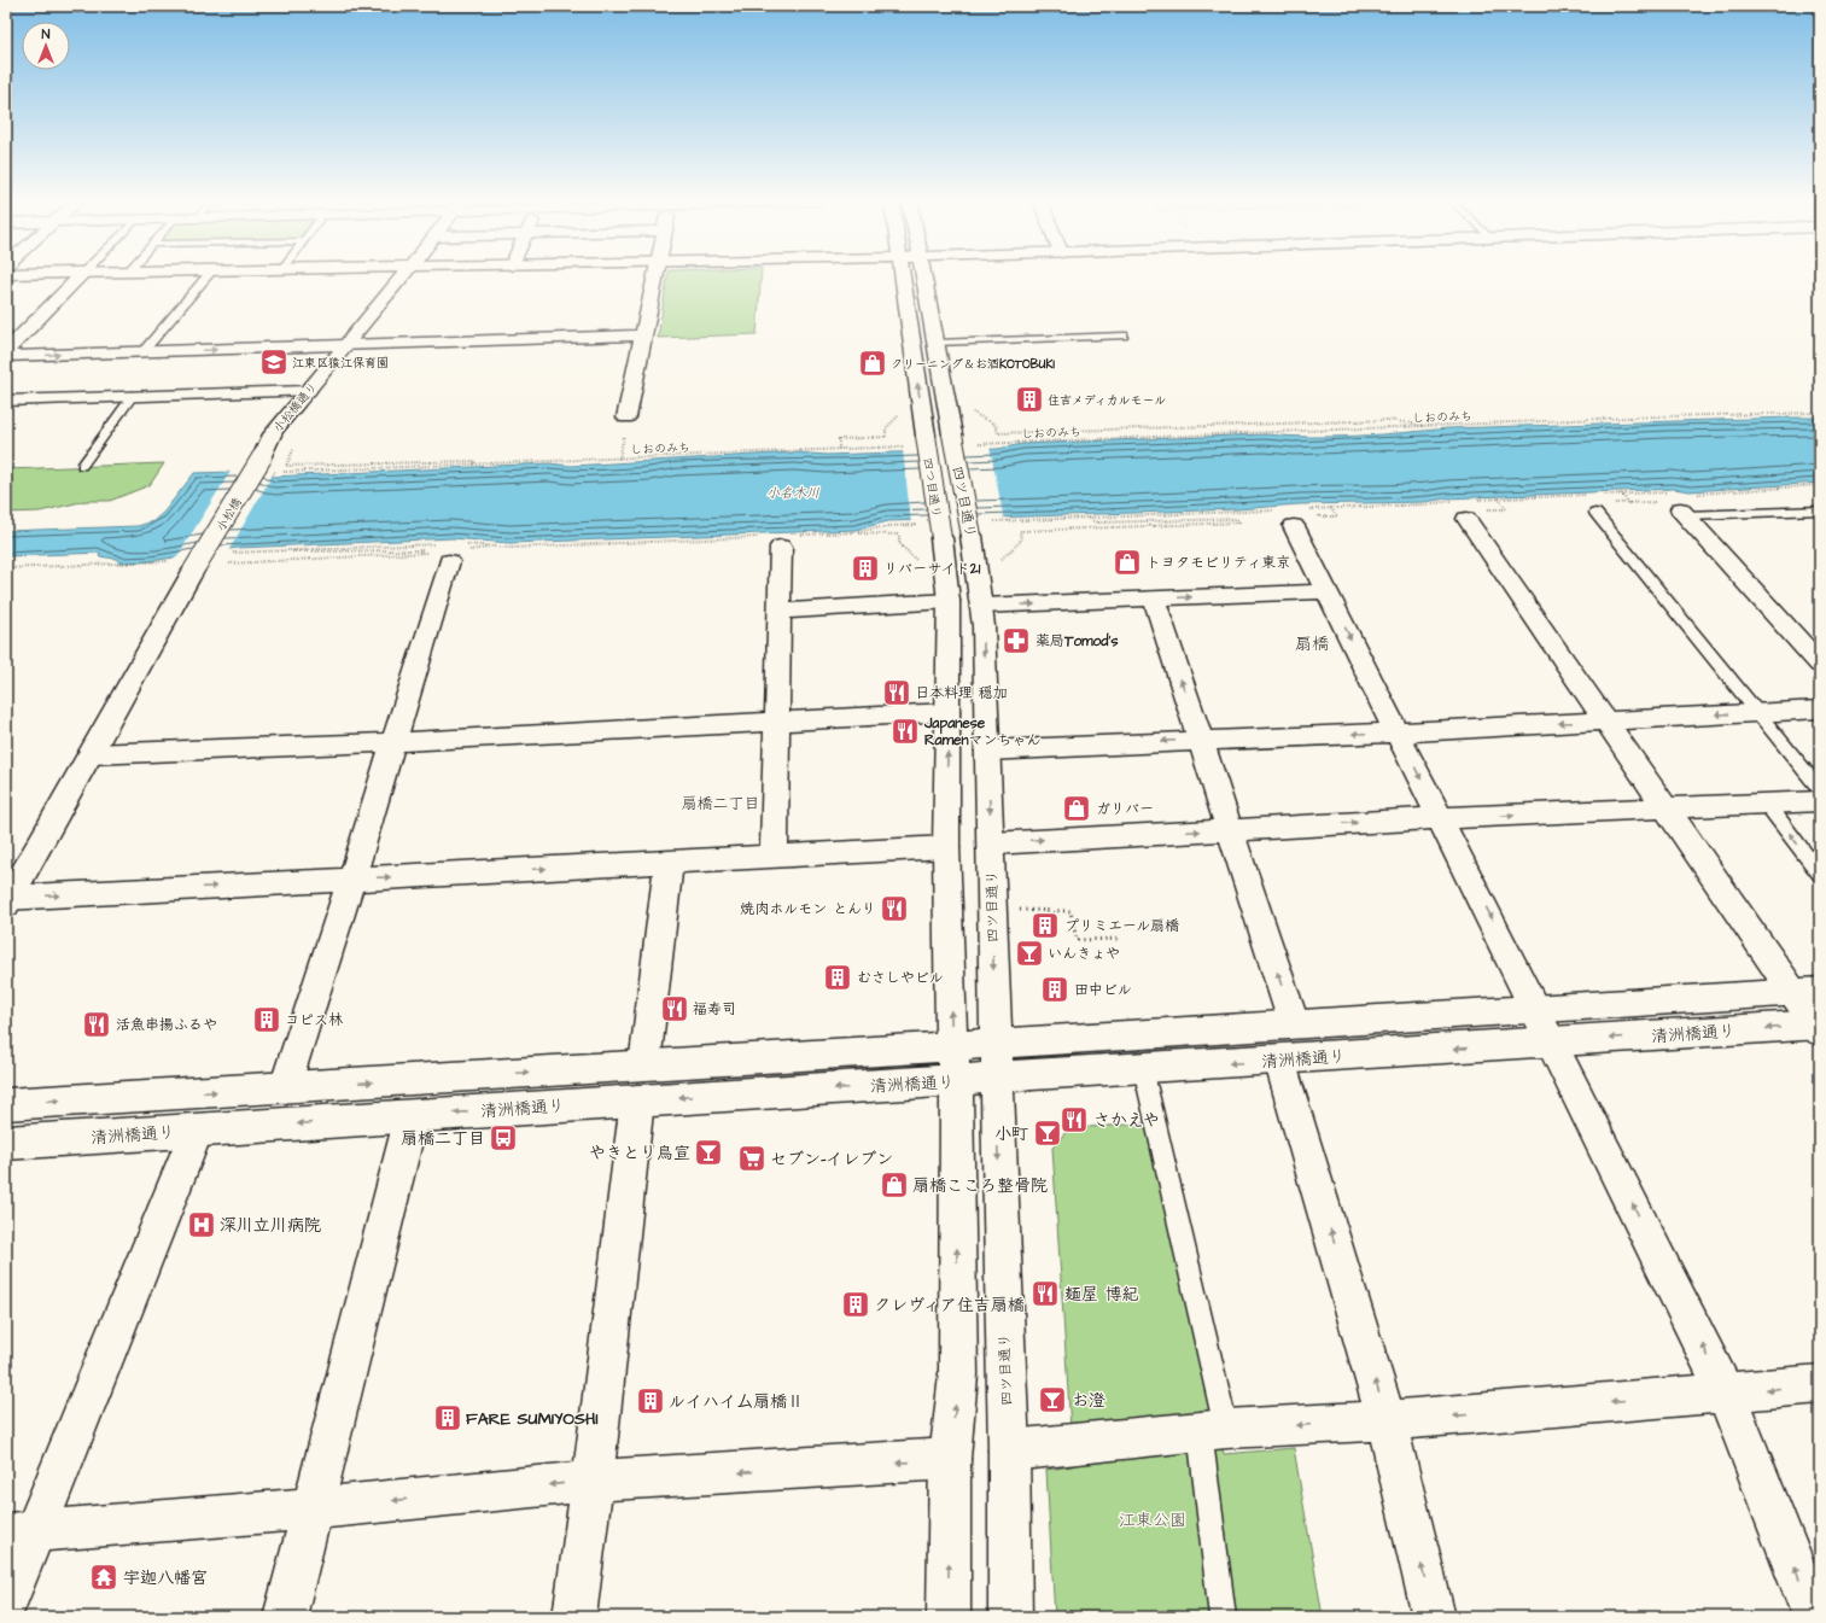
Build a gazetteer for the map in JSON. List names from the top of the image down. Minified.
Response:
{"streets":{"street":["小松橋通り","四つ目通り","四ツ目通り","小松橋","清洲橋通り"],"path":["しおのみち"]},"crossings":[["小松橋通り","小松橋"],["四つ目通り","四ツ目通り"],["四ツ目通り","清洲橋通り"]],"one_way":["四つ目通り"],"districts":["扇橋","扇橋二丁目"],"water":["小名木川"],"parks":["江東公園"],"places":{"school or university":["江東区猿江保育園"],"shop":["クリーニング＆お酒KOTOBUKI","トヨタモビリティ東京","ガリバー","扇橋こころ整骨院"],"building":["住吉メディカルモール","リバーサイド21","プリミエール扇橋","むさしやビル","田中ビル","コピス林","クレヴィア住吉扇橋","ルイハイ厶扇橋Ⅱ","FARE SUMIYOSHI"],"pharmacy":["薬局Tomod's"],"restaurant":["日本料理 穏加","Japanese Ramenマンちゃん","焼肉ホルモン とんり","福寿司","活魚串揚ふるや","さかえや","麺屋 博紀"],"bar":["いんきょや","小町","やきとり鳥宣","お澄"],"bus stop":["扇橋二丁目"],"supermarket":["セブン-イレブン"],"hospital":["深川立川病院"],"temple":["宇迦八幡宮"]},"north":"top"}
